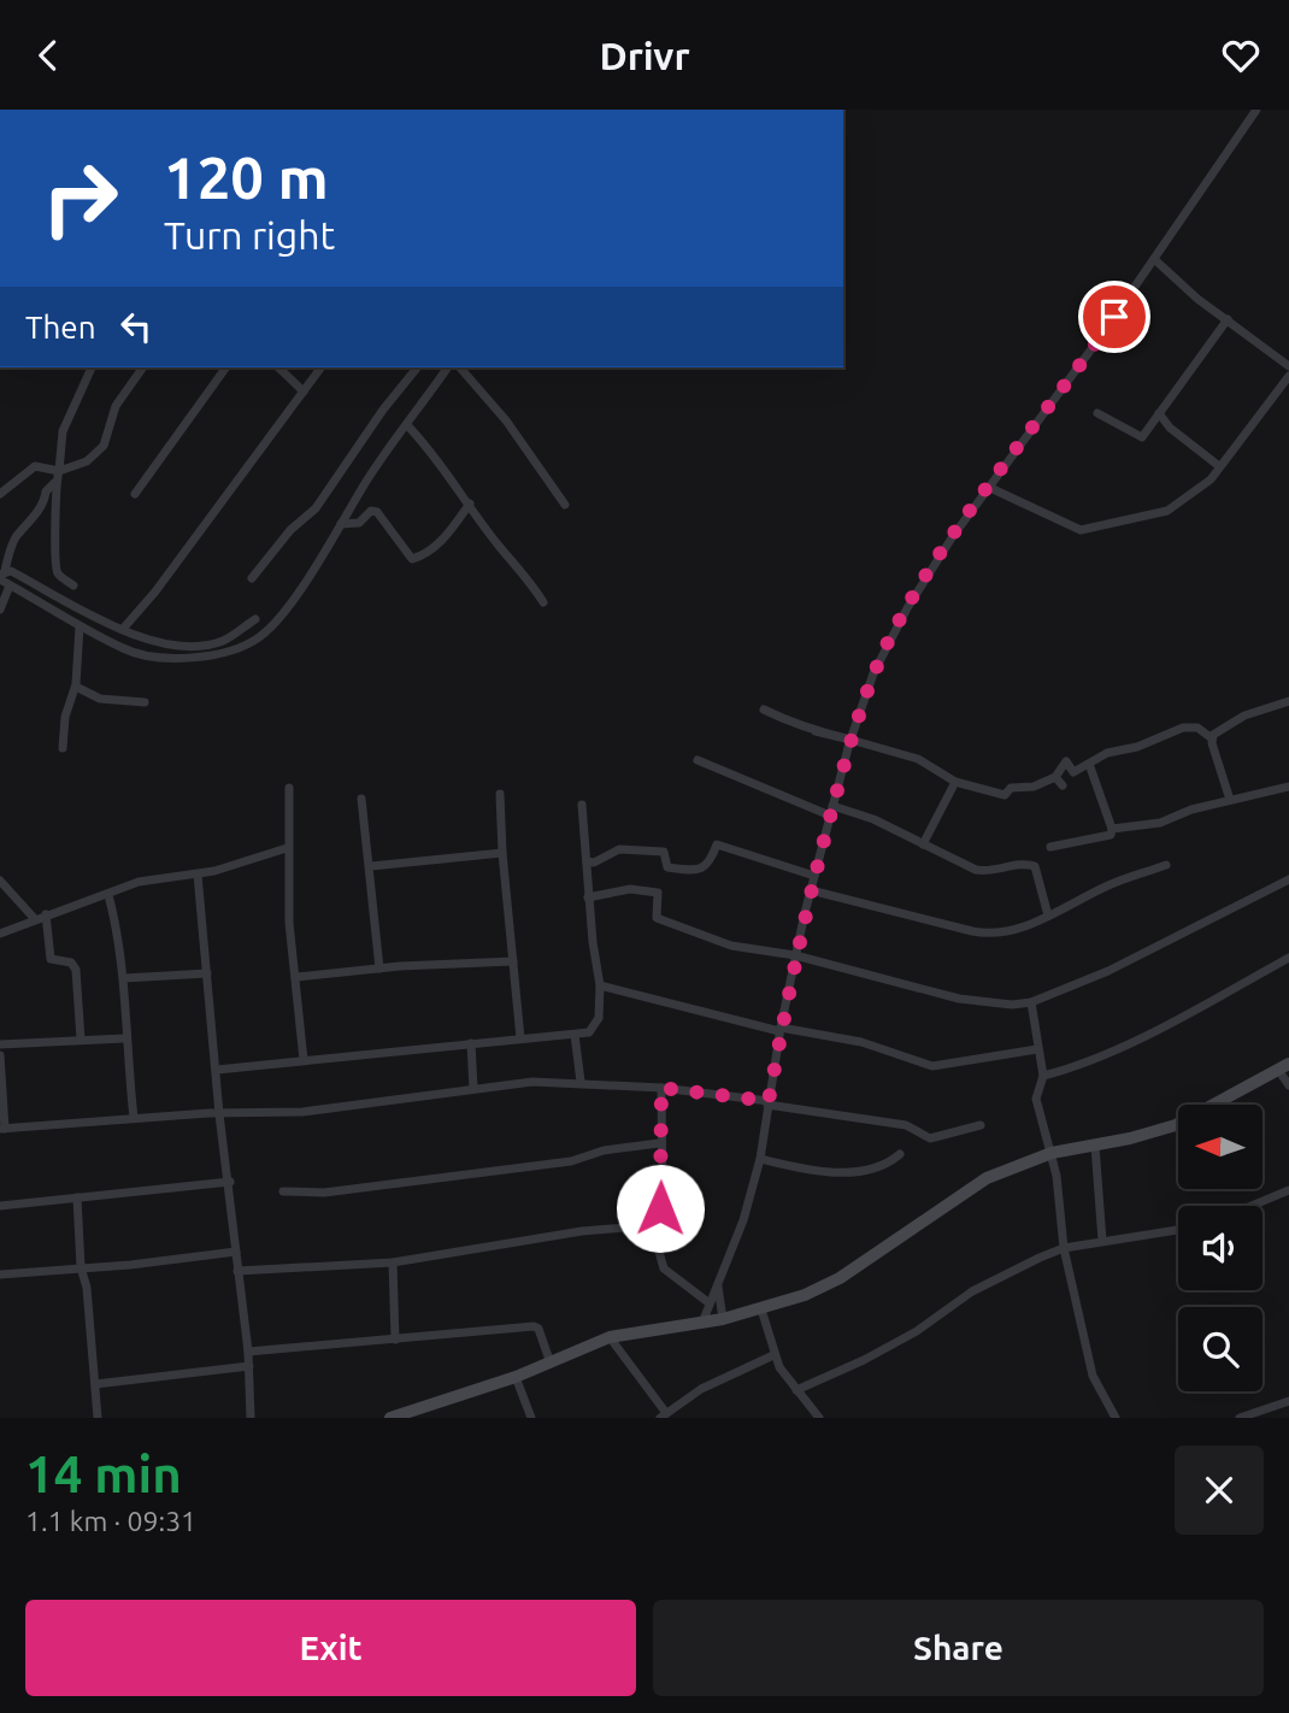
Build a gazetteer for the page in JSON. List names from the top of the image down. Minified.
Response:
{"north":"left","page":{"header":"Drivr","turn":["120 m","Turn right"],"then":"Then","heading":["14 min","1.1 km · 09:31"],"buttons":["Exit","Share"]}}
